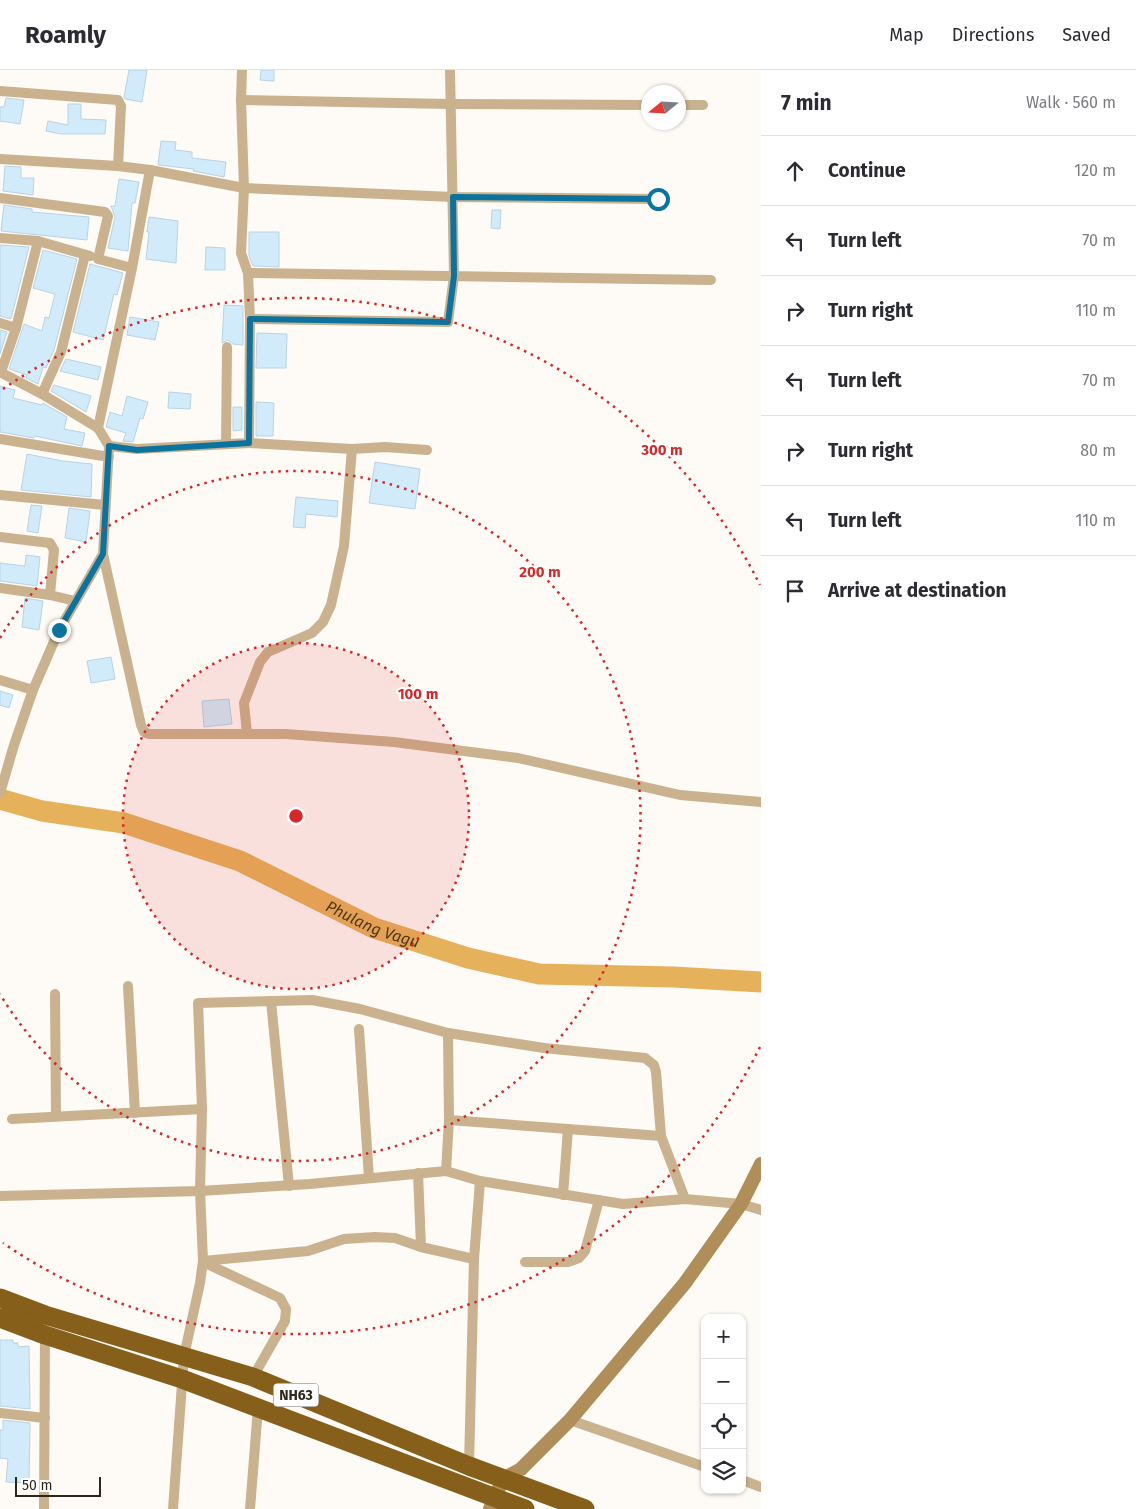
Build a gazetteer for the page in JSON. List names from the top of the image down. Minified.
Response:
{"streets":{"highway":["NH63"]},"water":["Phulang Vagu"],"scale_bar":"50 m","north":"left","page":{"header":"Roamly","nav":["Map","Directions","Saved"],"heading":["7 min","Walk · 560 m"],"list":[["Continue","120 m"],["Turn left","70 m"],["Turn right","110 m"],["Turn left","70 m"],["Turn right","80 m"],["Turn left","110 m"],"Arrive at destination"],"map_buttons":["+","−"],"scale":"50 m"},"rings":["300 m","200 m","100 m"]}
